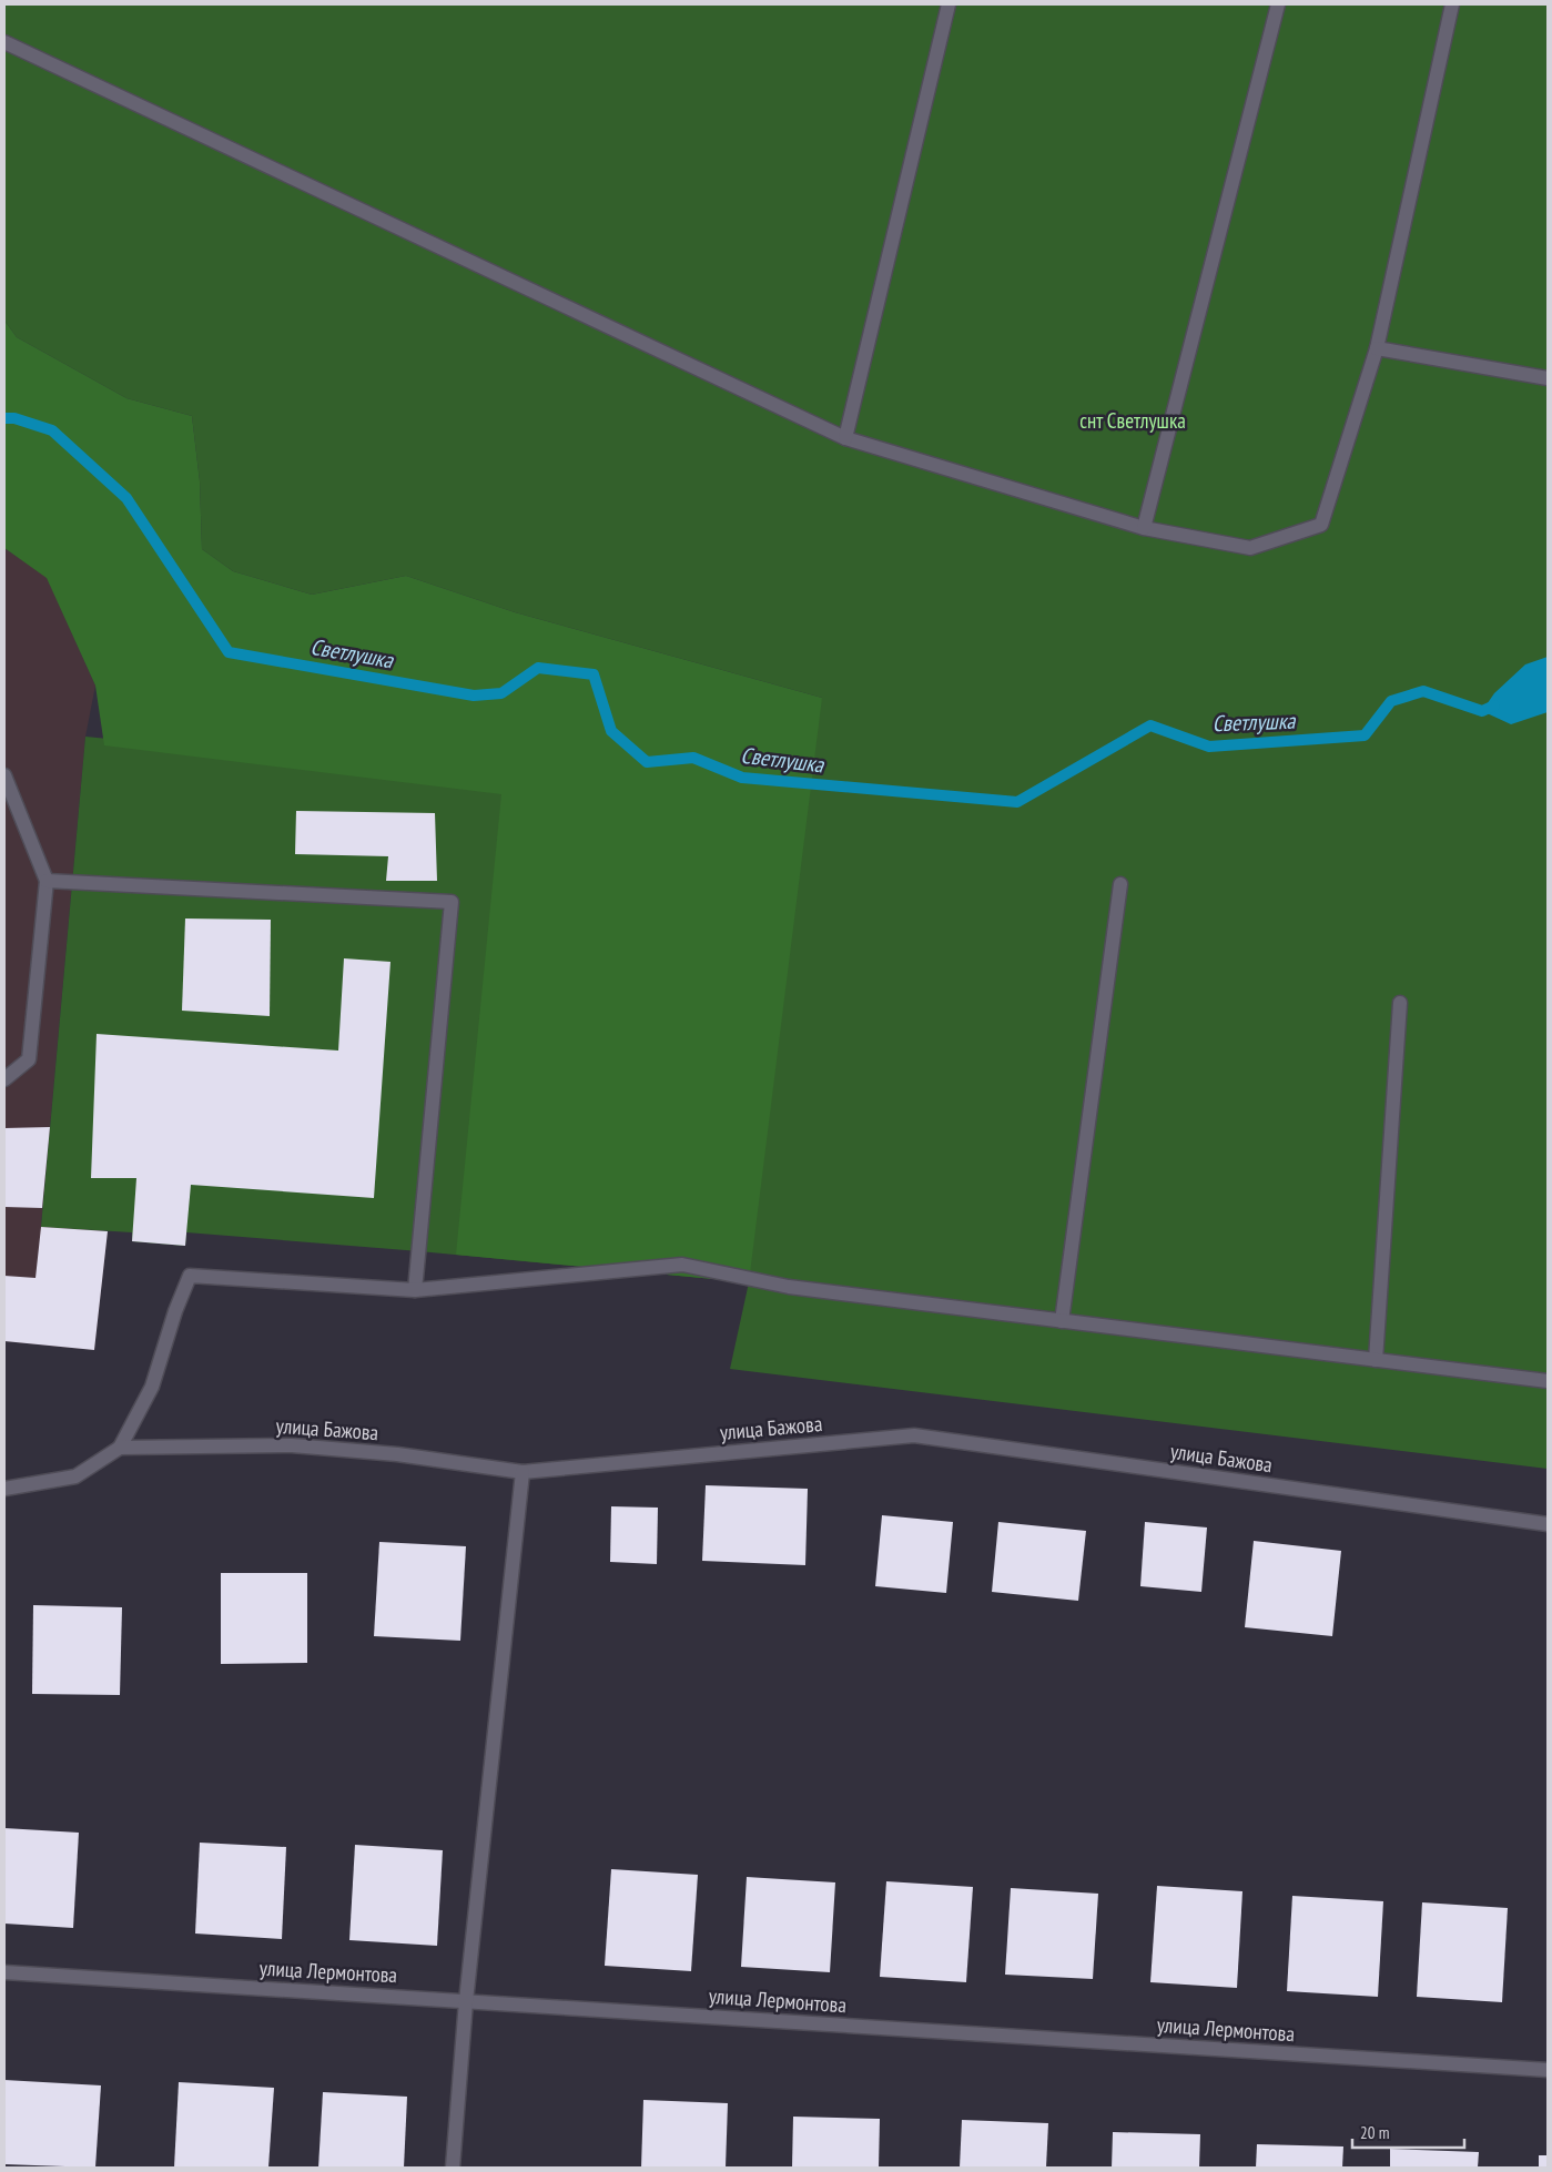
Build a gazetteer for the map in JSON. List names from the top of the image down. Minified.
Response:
{"streets":{"street":["улица Бажова","улица Лермонтова"]},"water":["Светлушка"],"parks":["снт Светлушка"],"scale_bar":"20 m"}
